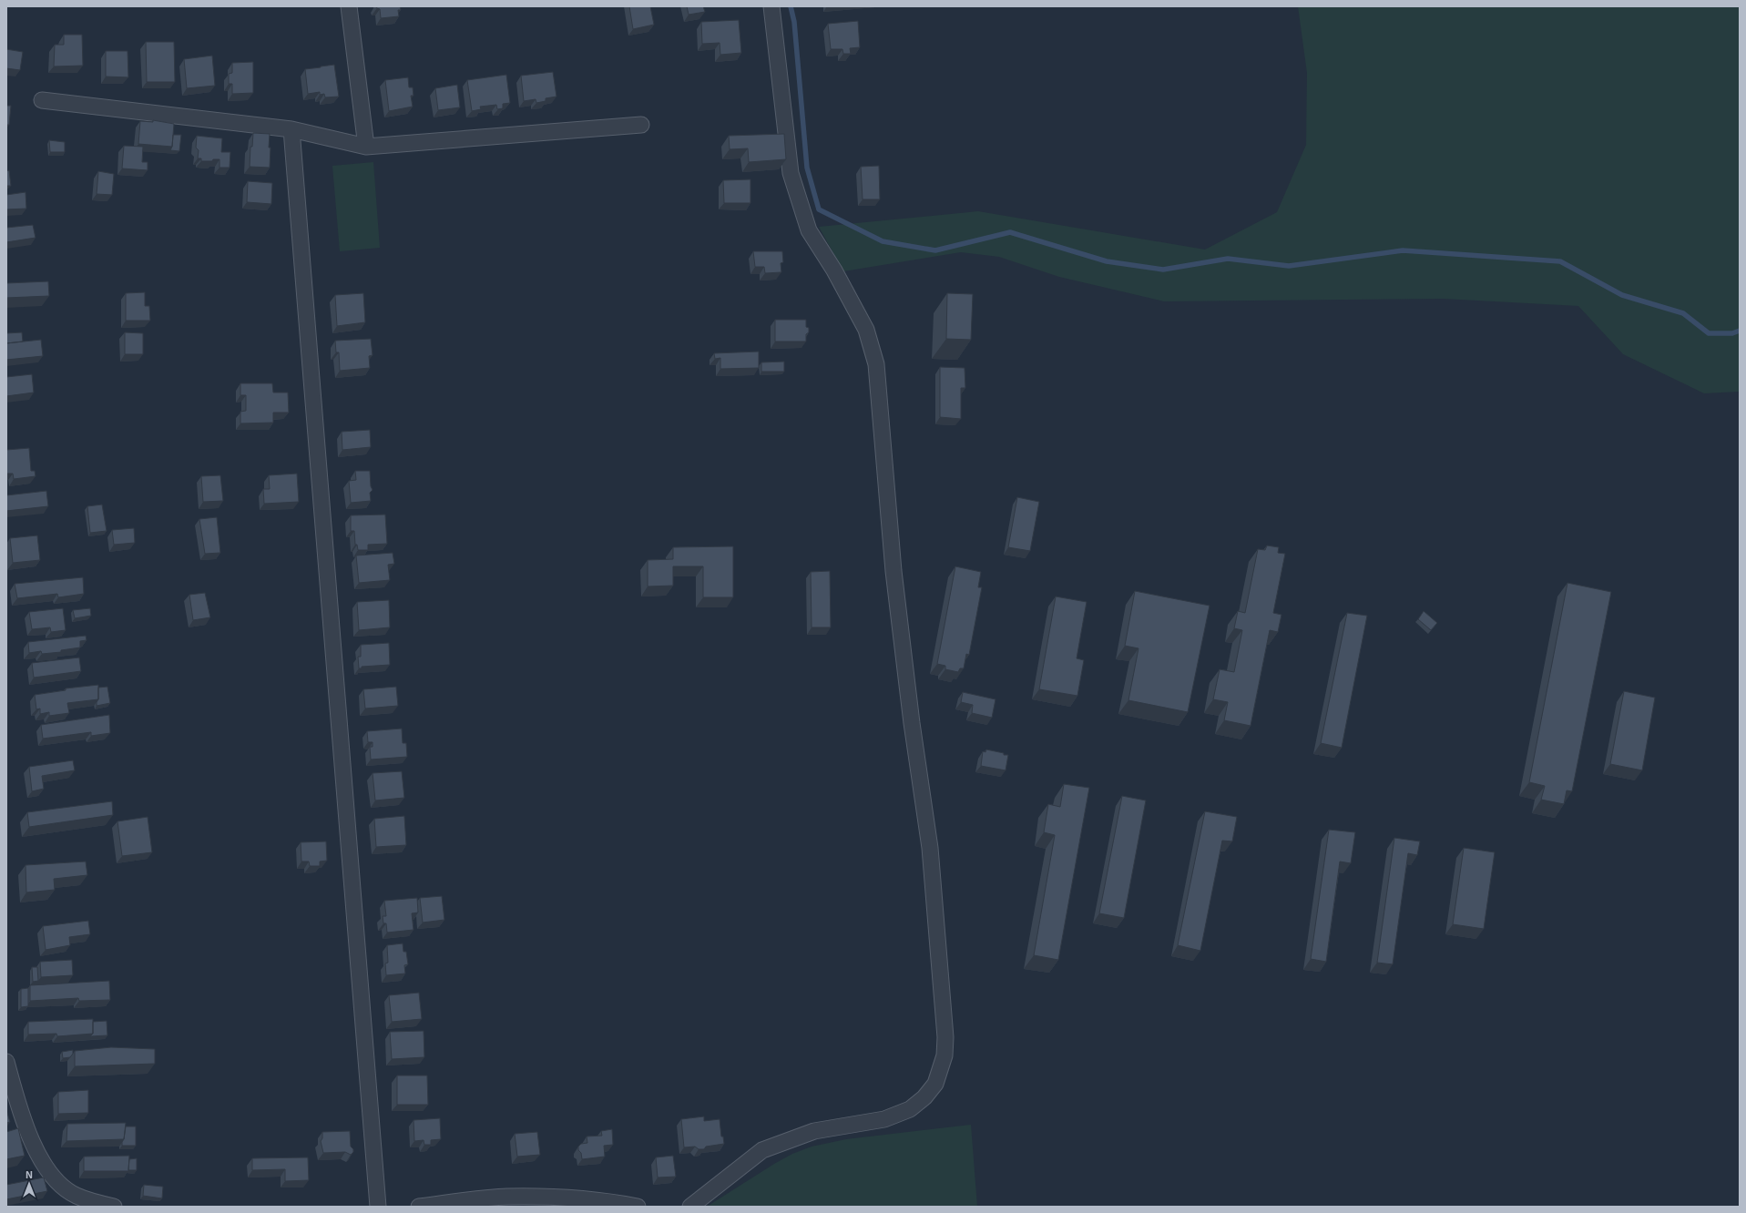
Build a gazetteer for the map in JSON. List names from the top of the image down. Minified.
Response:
{"north":"top"}
